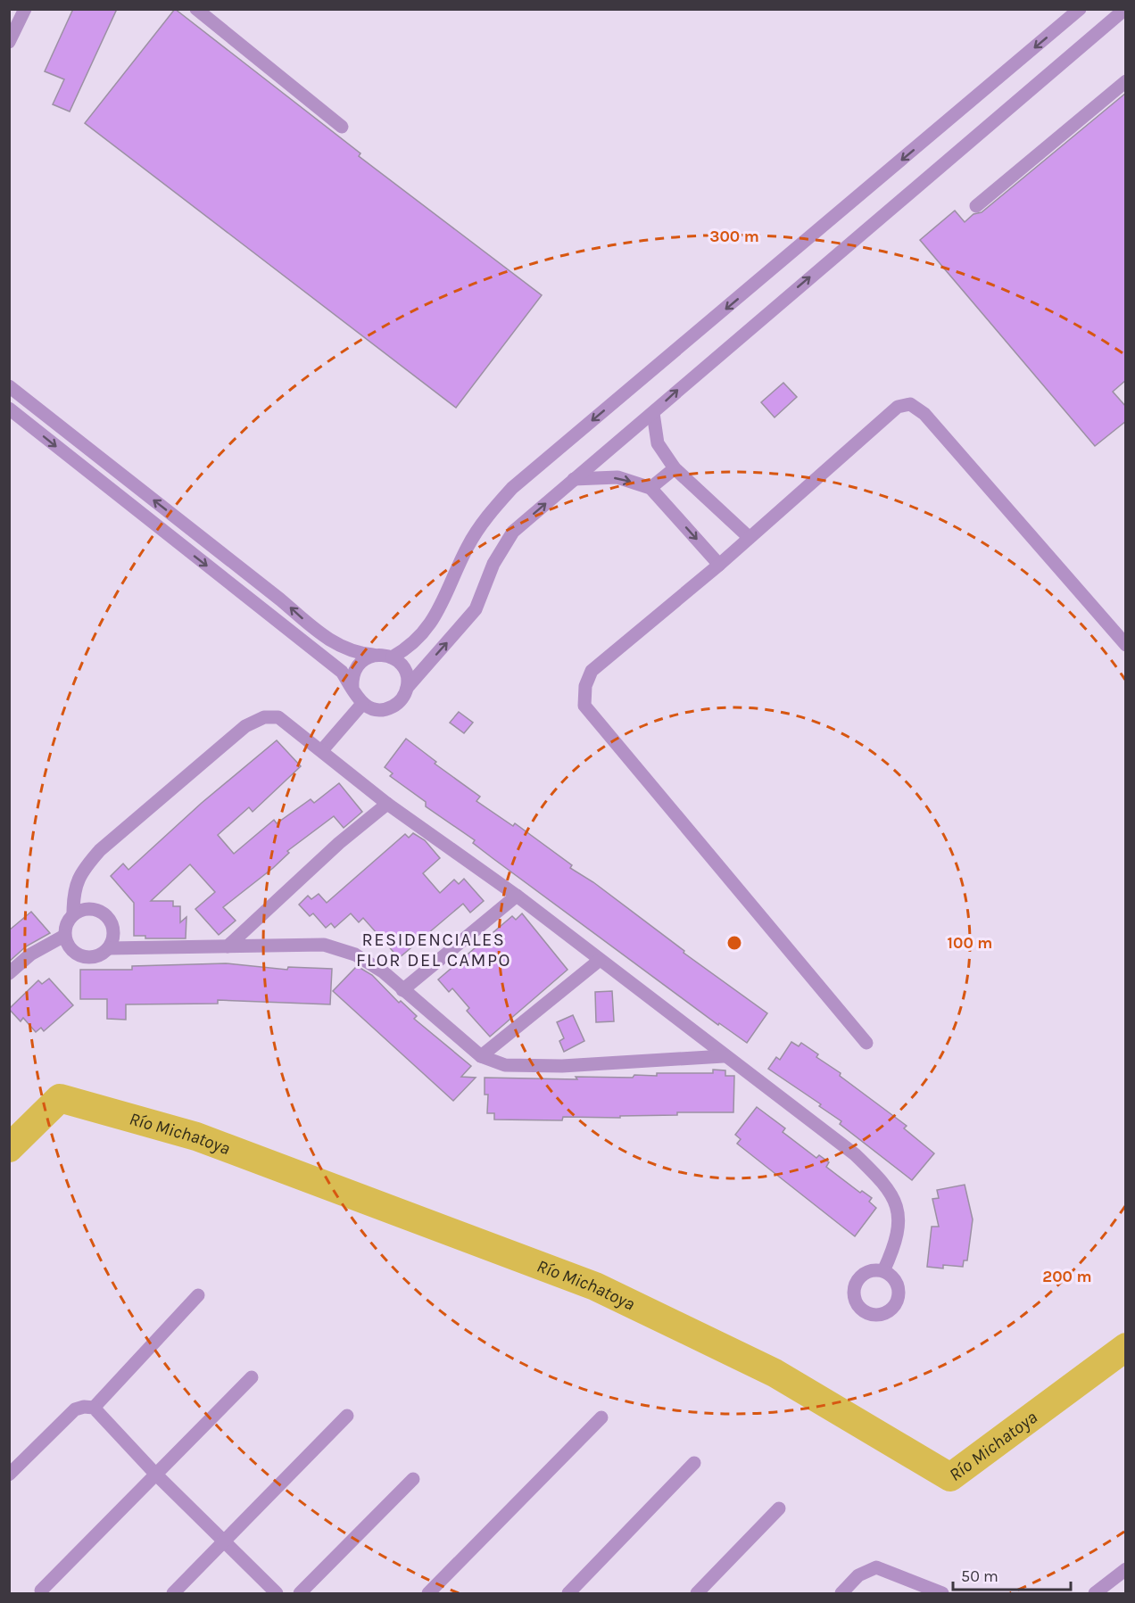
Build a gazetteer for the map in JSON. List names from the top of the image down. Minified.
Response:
{"districts":["RESIDENCIALES FLOR DEL CAMPO"],"water":["Río Michatoya"],"scale_bar":"50 m","rings":["300 m","100 m","200 m"]}
